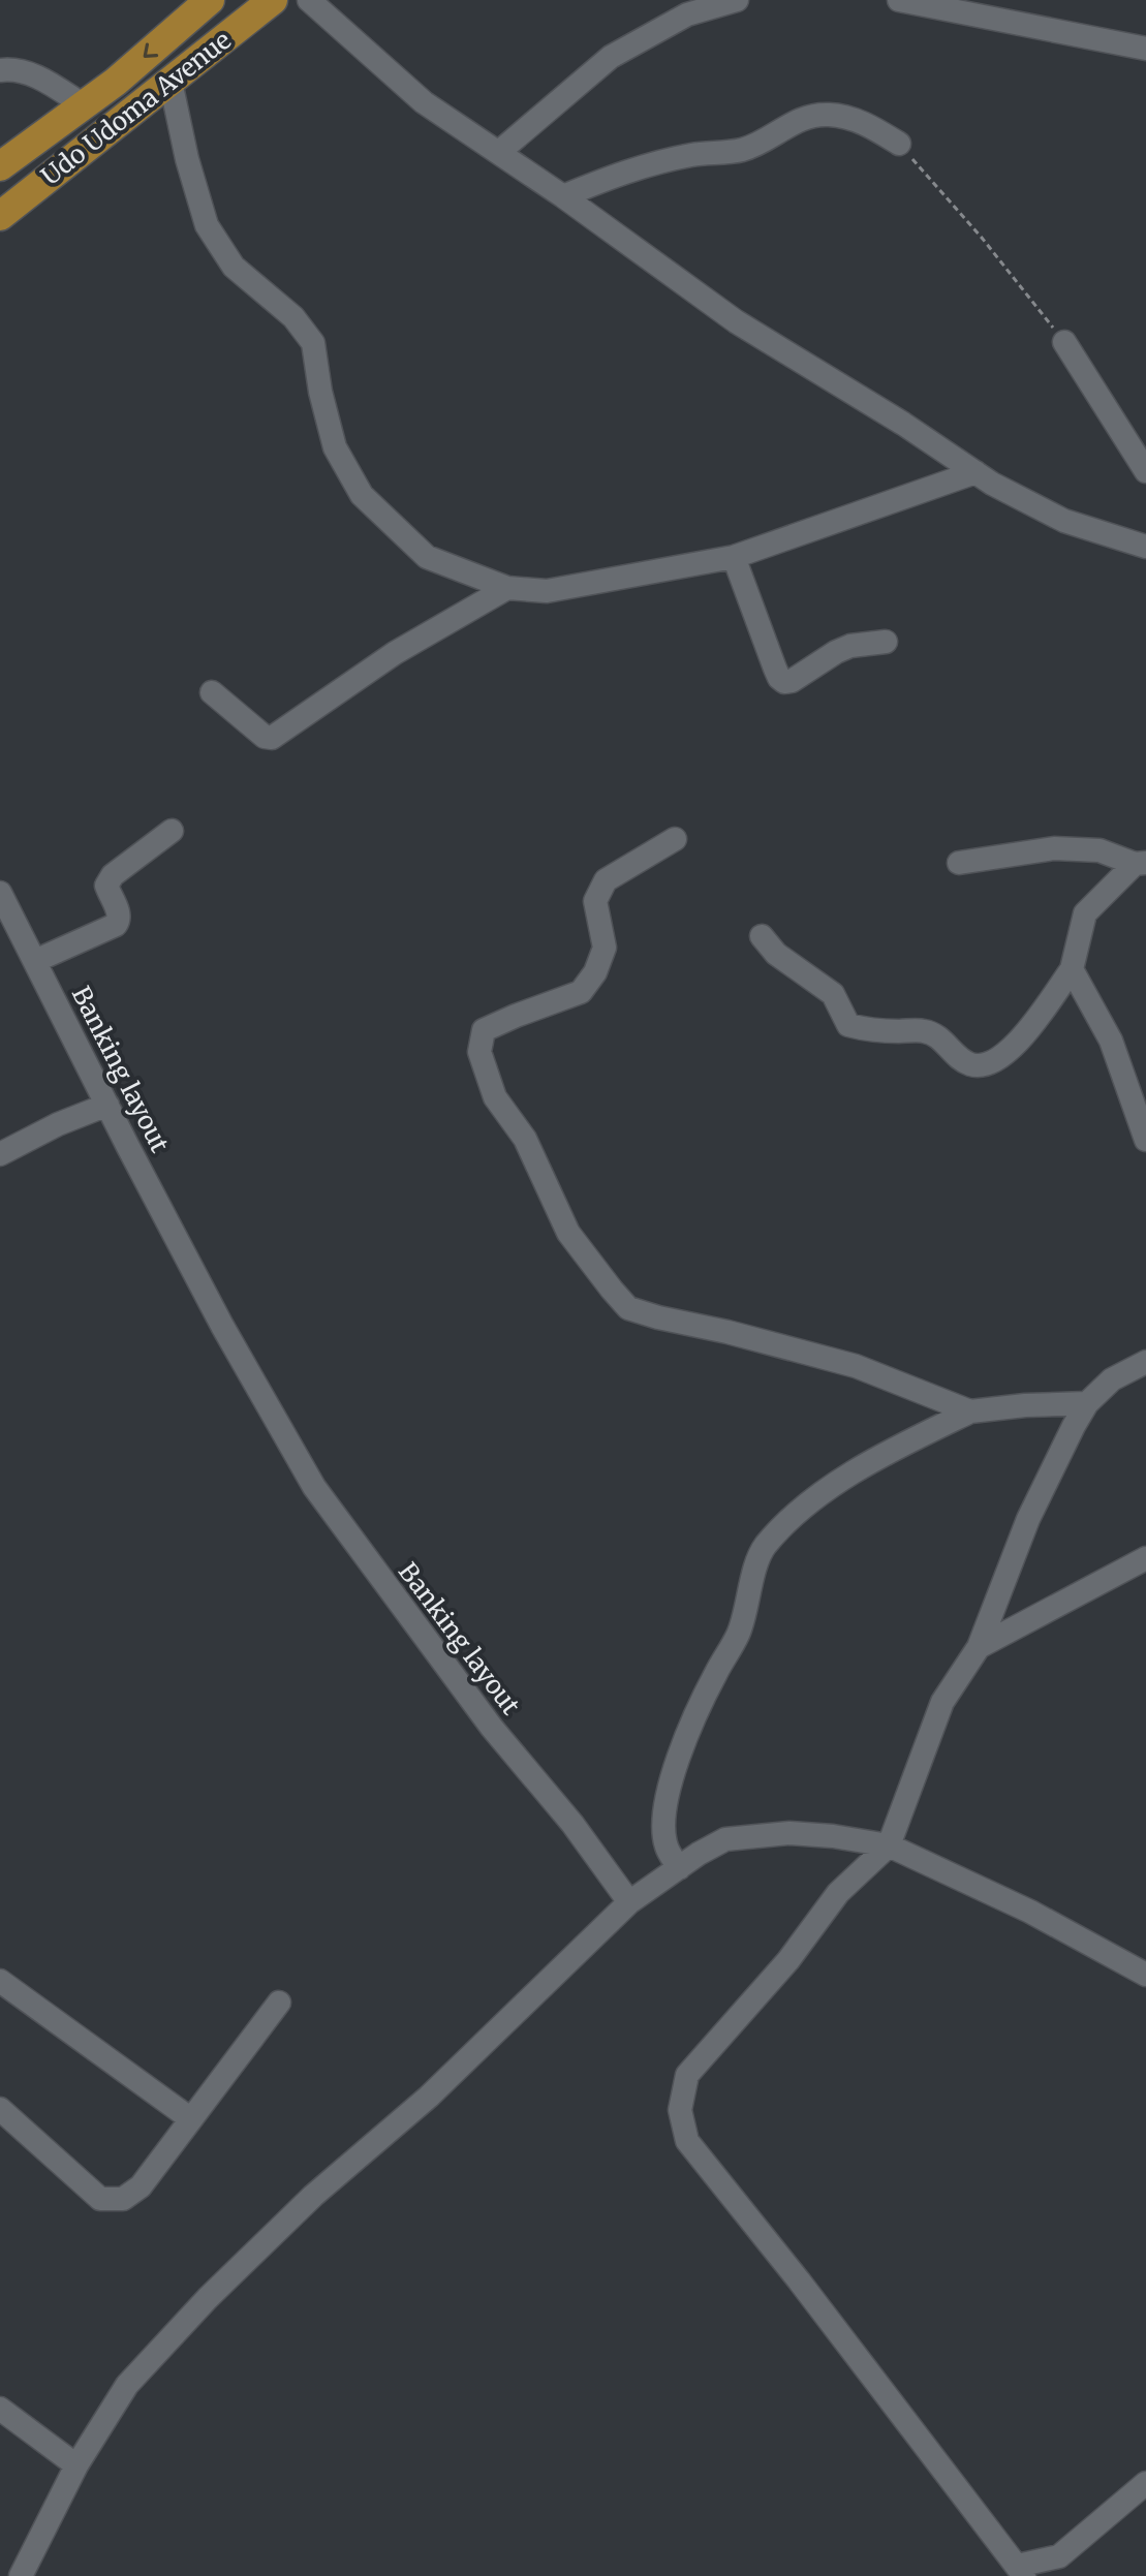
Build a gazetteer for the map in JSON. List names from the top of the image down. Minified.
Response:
{"streets":{"main road":["Udo Udoma Avenue"],"street":["Banking layout"]}}
